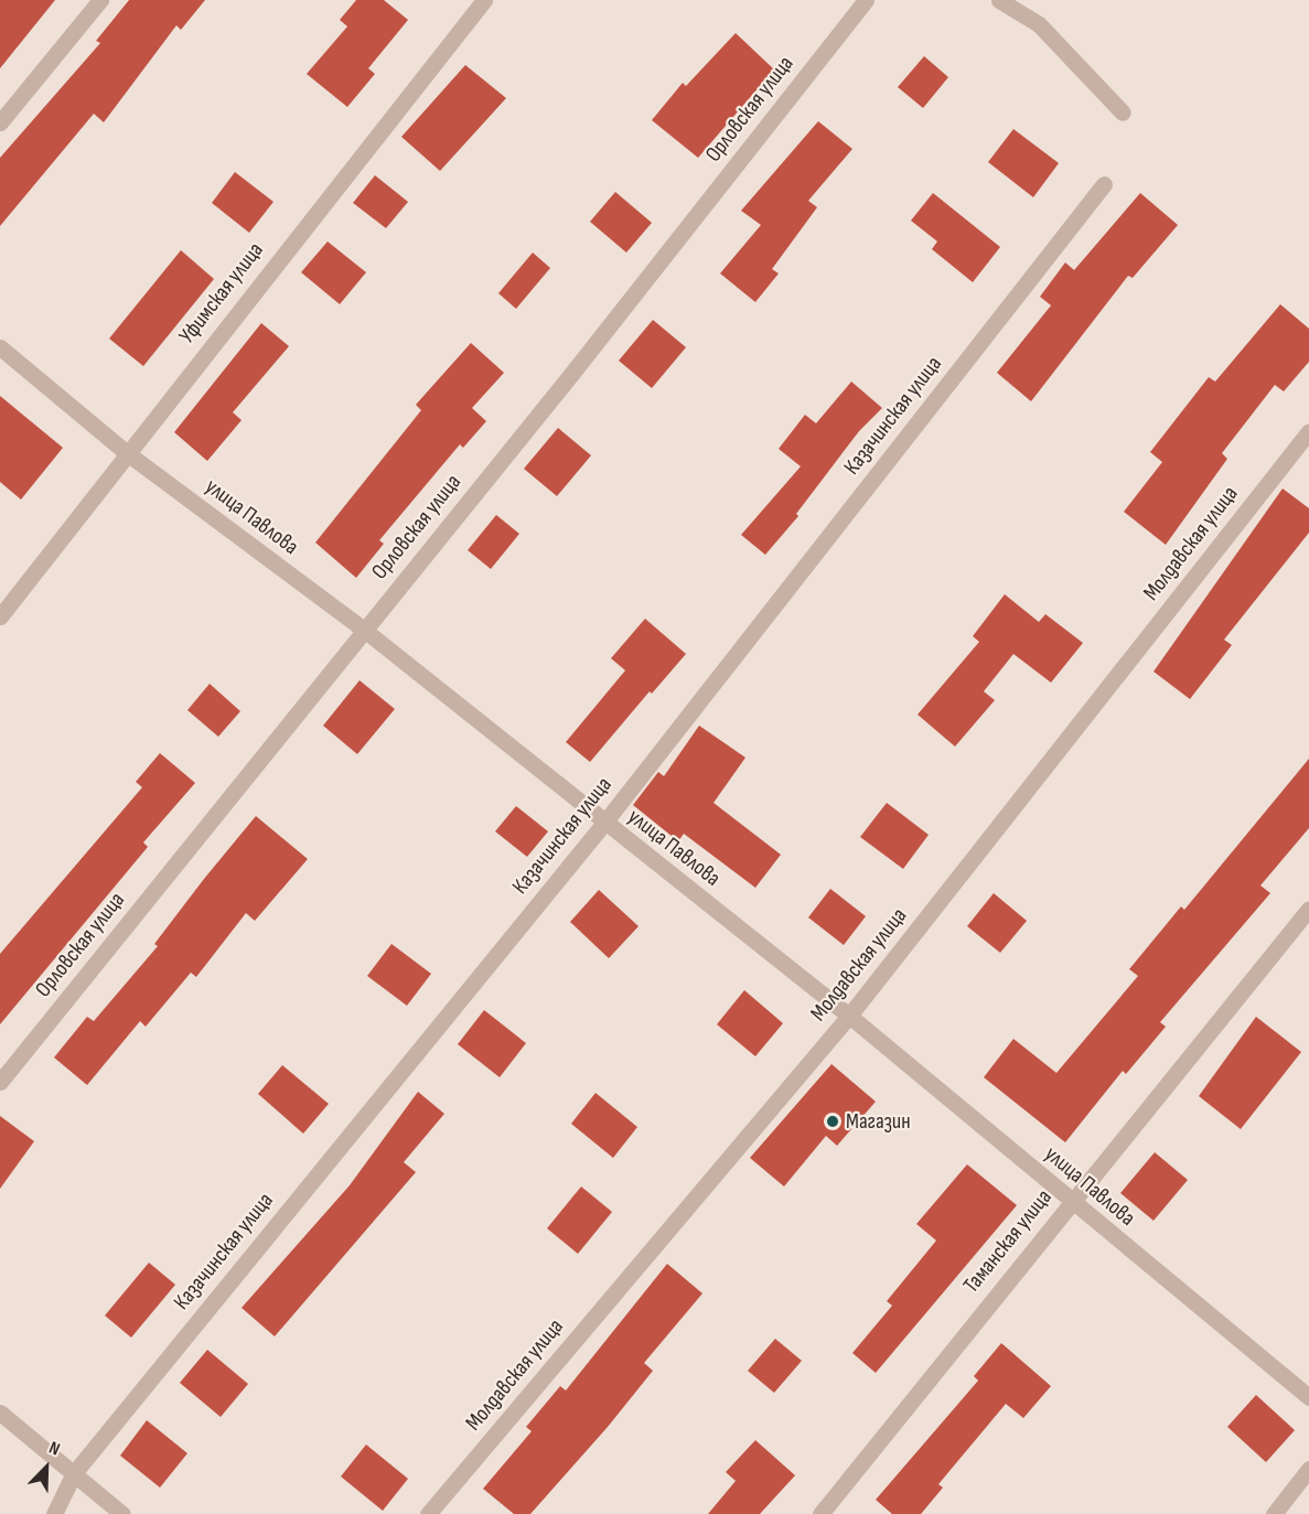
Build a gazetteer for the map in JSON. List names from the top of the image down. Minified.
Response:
{"streets":{"street":["Орловская улица","Уфимская улица","Казачинская улица","улица Павлова","Молдавская улица","Таманская улица"]},"crossings":[["Орловская улица","улица Павлова"],["Уфимская улица","улица Павлова"],["Казачинская улица","улица Павлова"],["улица Павлова","Молдавская улица"],["улица Павлова","Таманская улица"]],"places":["Магазин"],"north":"top right"}
